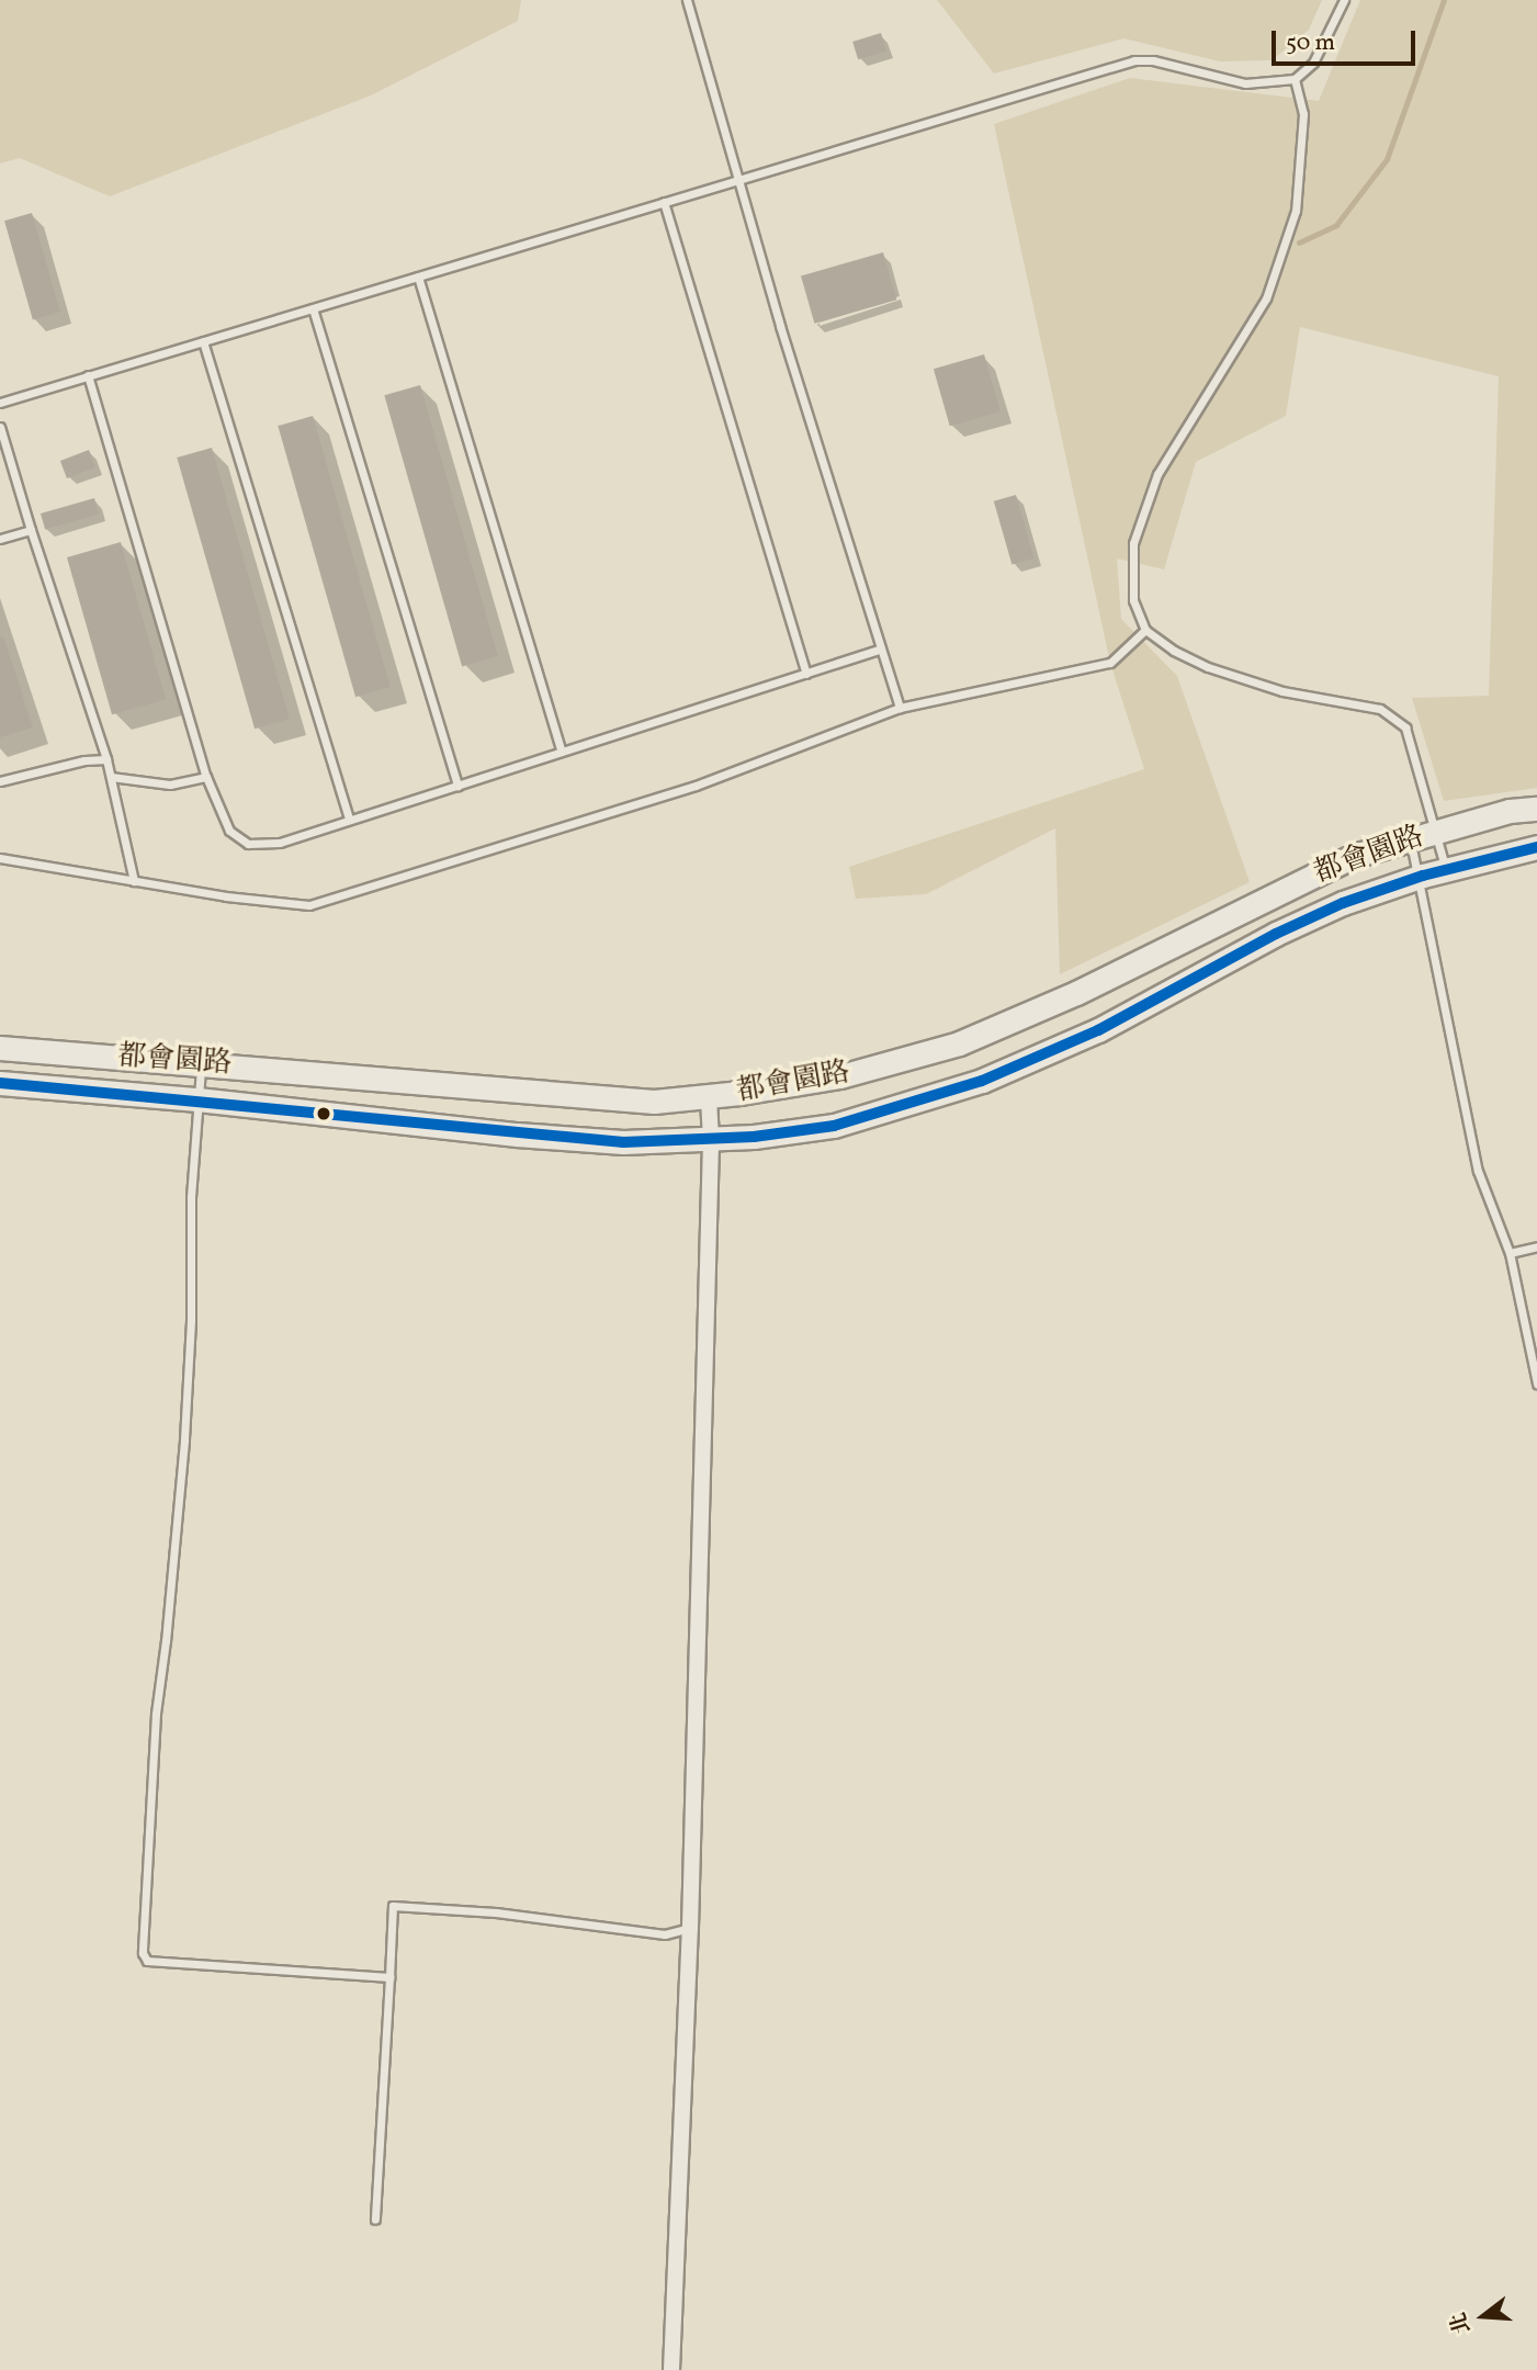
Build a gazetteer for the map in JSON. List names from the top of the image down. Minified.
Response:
{"streets":{"street":["都會園路"]},"scale_bar":"50 m","north":"left"}
